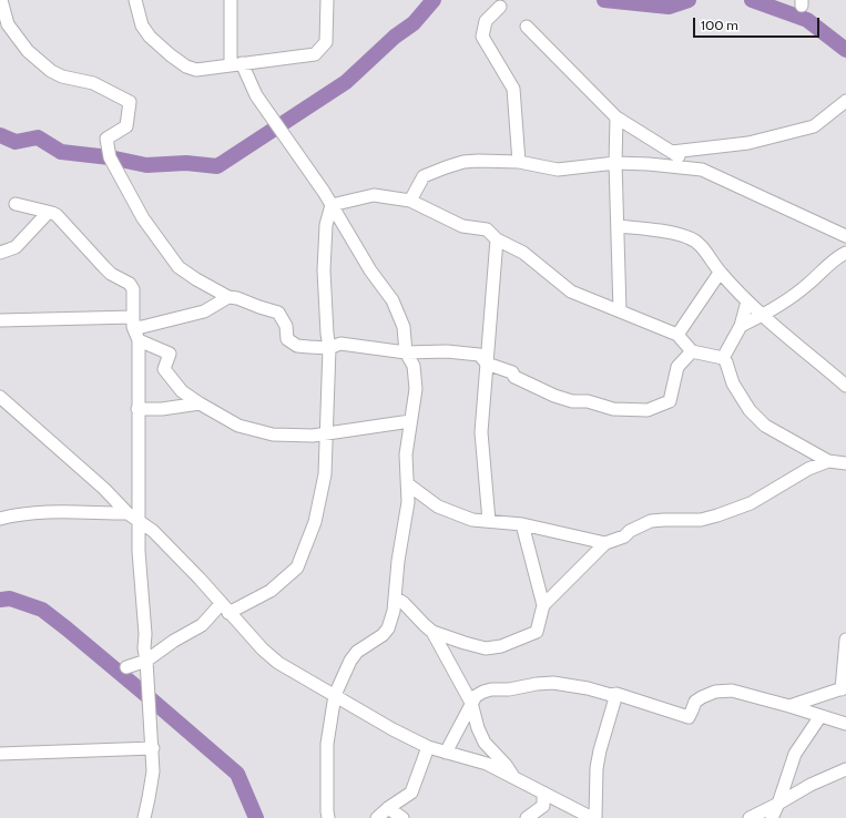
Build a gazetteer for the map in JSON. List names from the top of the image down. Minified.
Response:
{"scale_bar":"100 m"}
